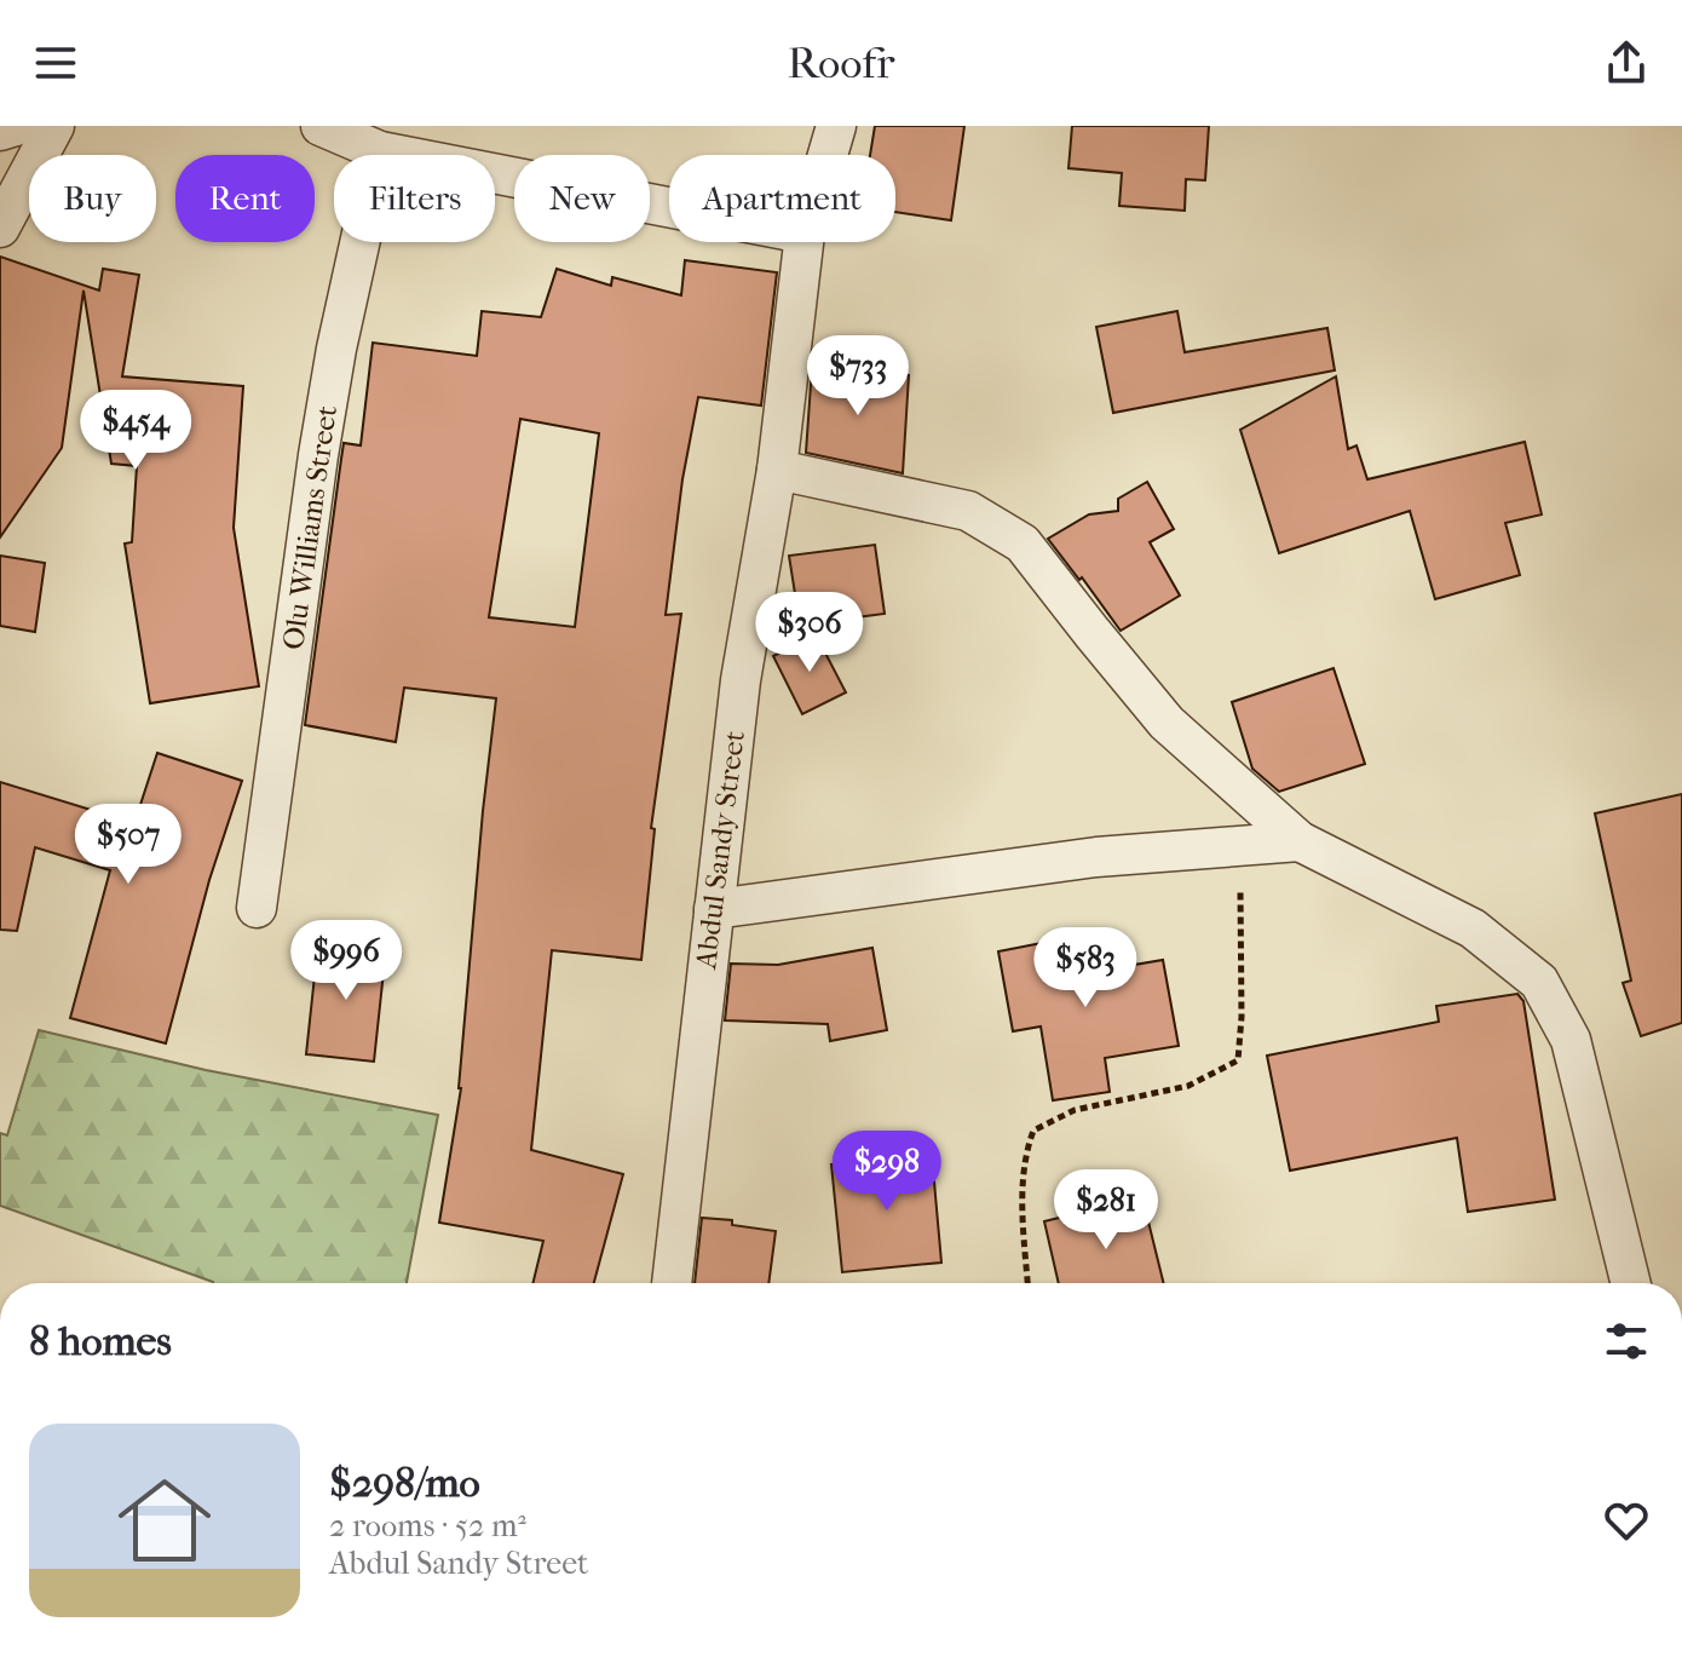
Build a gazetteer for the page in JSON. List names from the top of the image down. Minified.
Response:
{"streets":{"street":["Olu Williams Street","Abdul Sandy Street"]},"page":{"header":"Roofr","chip":["Buy","Rent","Filters","New","Apartment"],"price":["$733","$454","$306","$507","$996","$583","$298","$281"],"heading":"8 homes","list":[{"name":"$298/mo","note":"2 rooms · 52 m² · Abdul Sandy Street"}]}}
